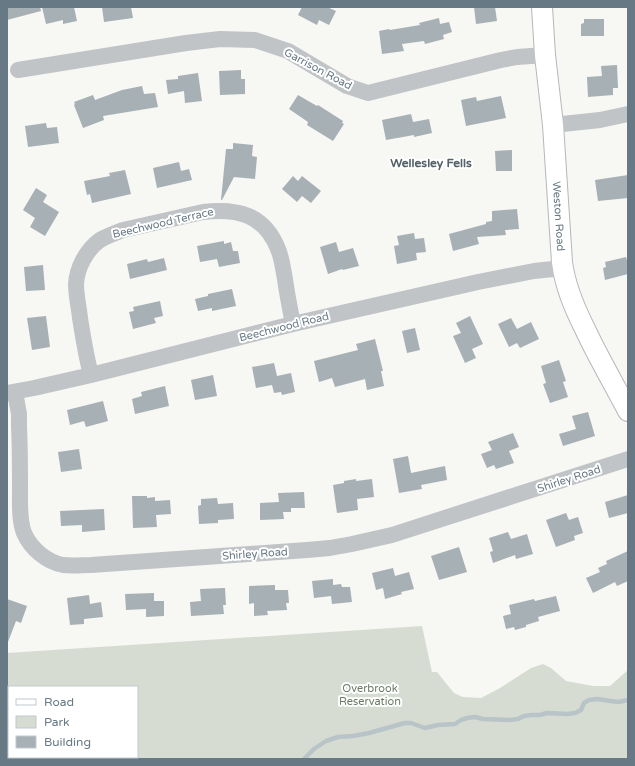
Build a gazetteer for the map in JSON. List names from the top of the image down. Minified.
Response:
{"streets":{"main road":["Weston Road"],"street":["Garrison Road","Beechwood Terrace","Beechwood Road","Shirley Road"]},"crossings":[["Garrison Road","Weston Road"],["Weston Road","Beechwood Road"],["Beechwood Terrace","Beechwood Road"],["Beechwood Road","Shirley Road"]],"districts":["Wellesley Fells"],"parks":["Overbrook Reservation"],"legend":["Road","Park","Building"]}
